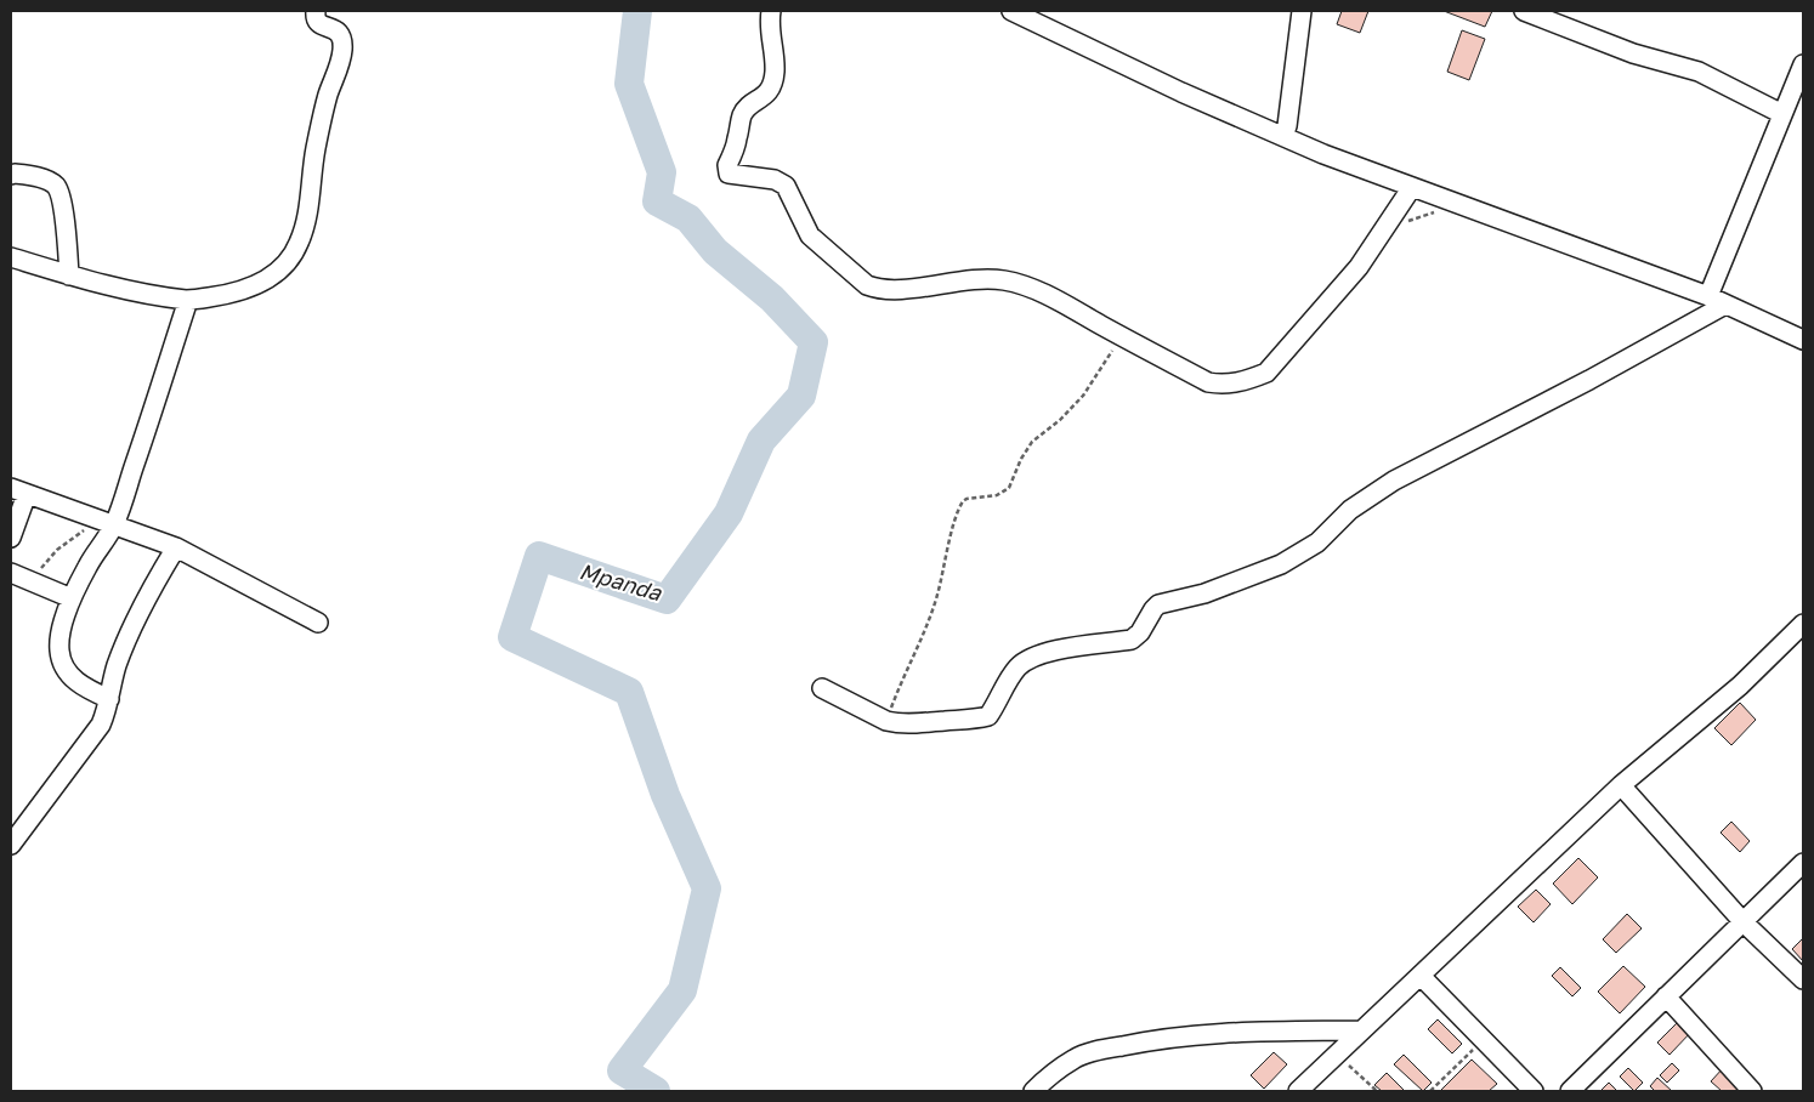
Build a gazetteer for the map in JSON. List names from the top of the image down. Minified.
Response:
{"water":["Mpanda"]}
